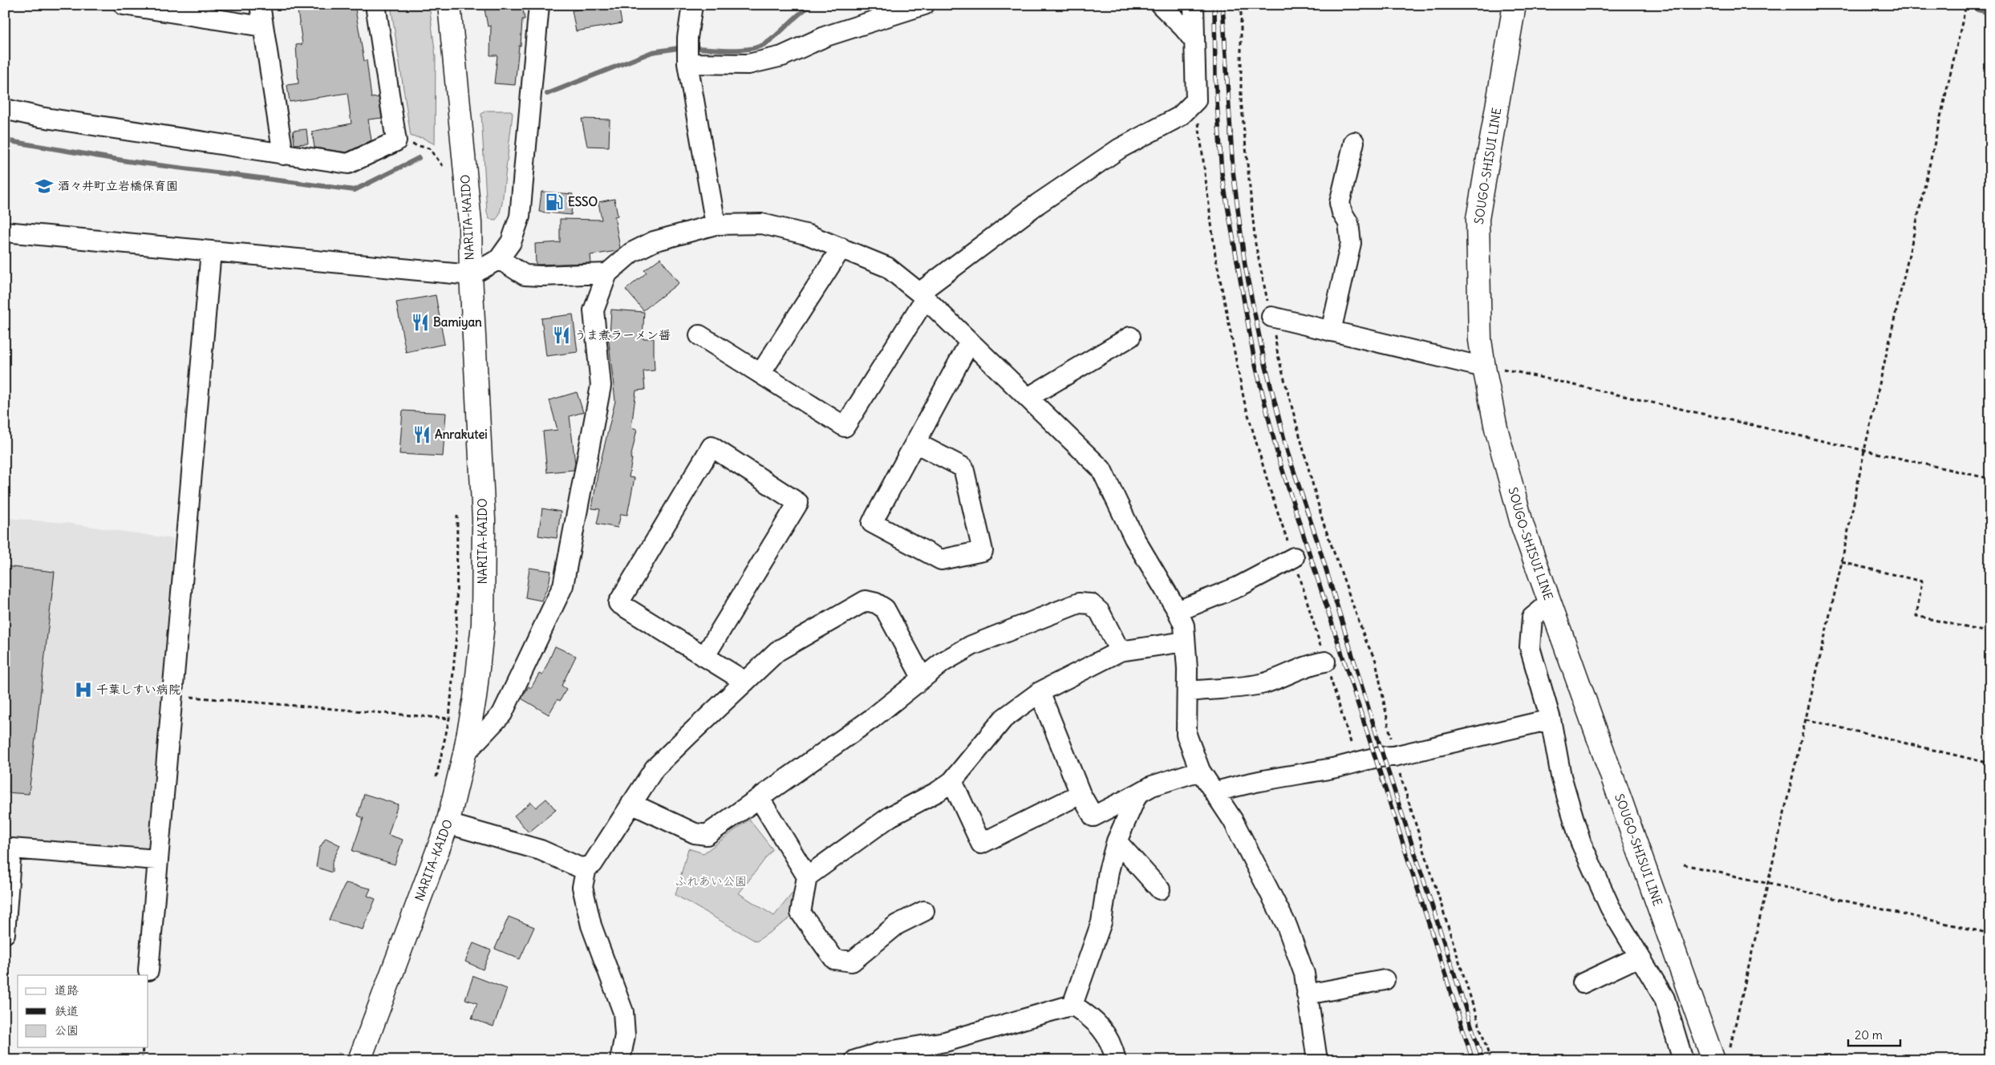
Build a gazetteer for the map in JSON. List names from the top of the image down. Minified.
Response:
{"streets":{"main road":["SOUGO-SHISUI LINE","NARITA-KAIDO"]},"parks":["ふれあい公園"],"places":{"school or university":["酒々井町立岩橋保育園"],"fuel station":["ESSO"],"restaurant":["Bamiyan","うま煮ラーメン醤","Anrakutei"],"hospital":["千葉しすい病院"]},"legend":["道路","鉄道","公園"],"scale_bar":"20 m"}
